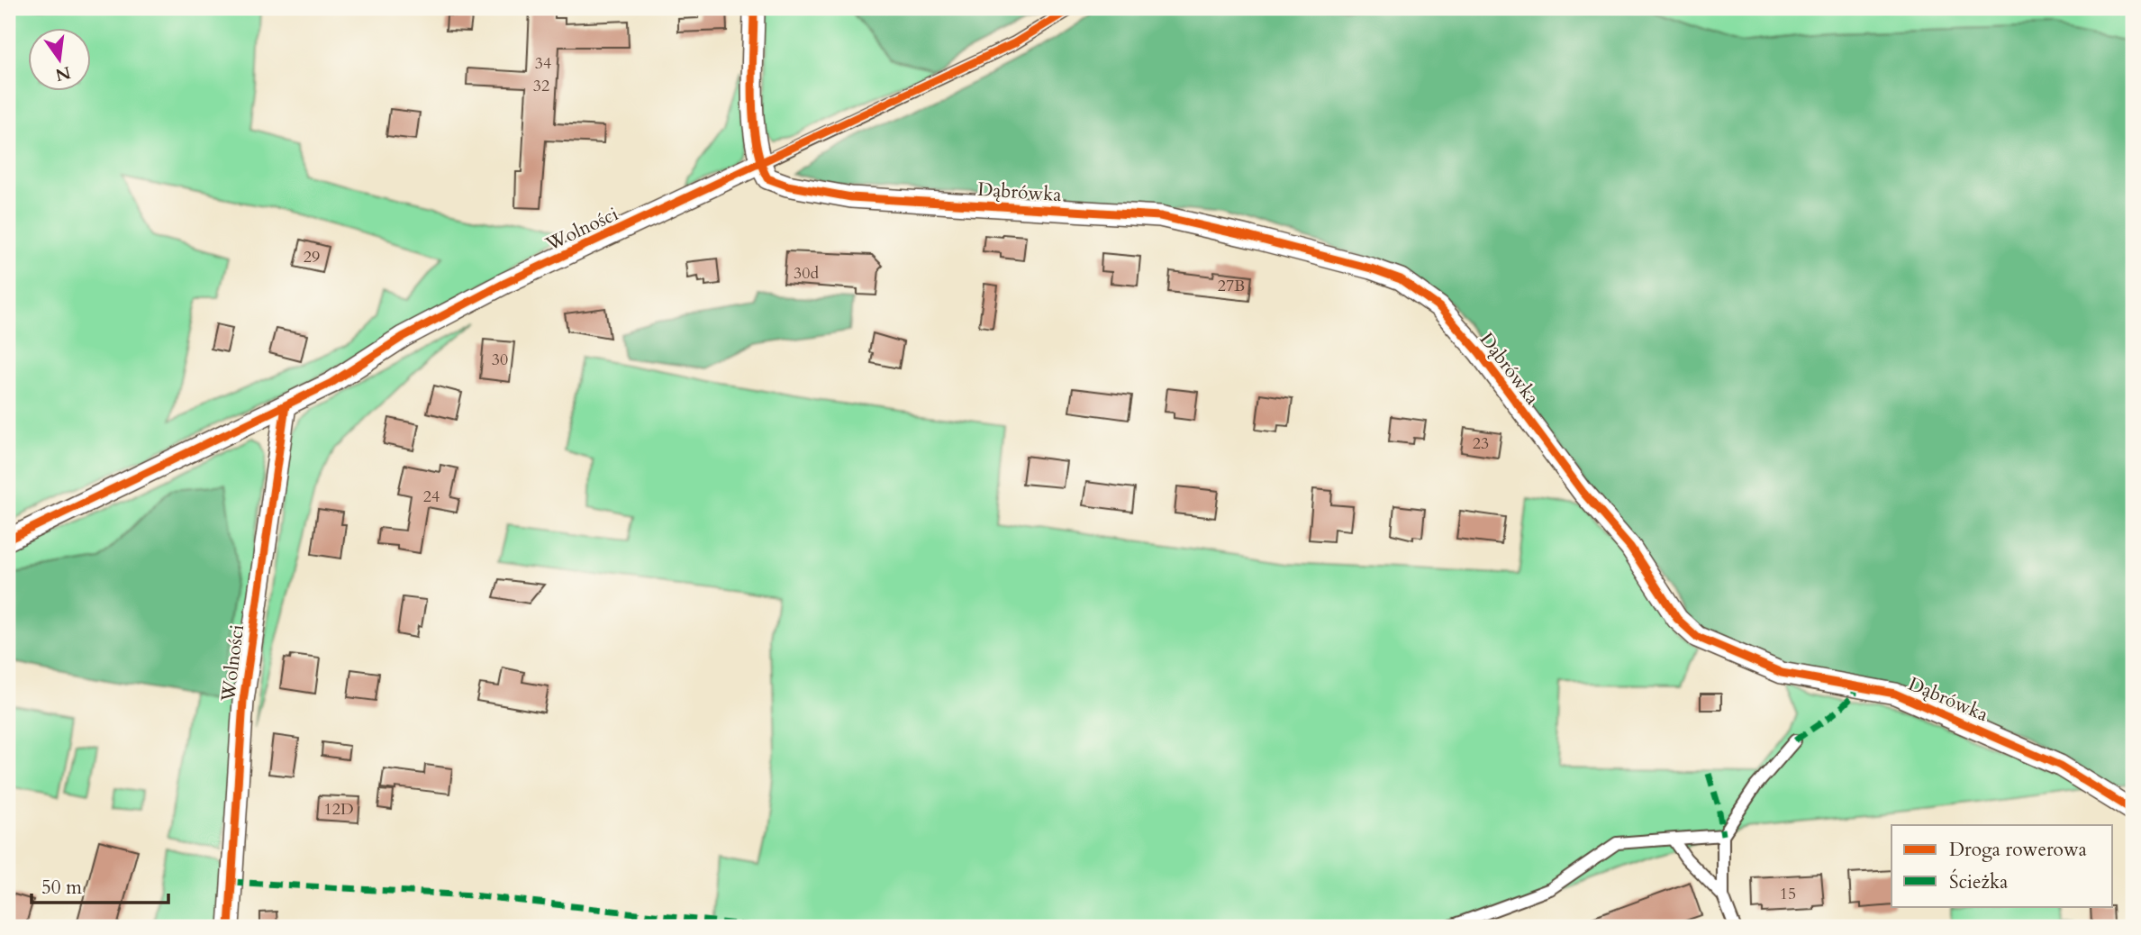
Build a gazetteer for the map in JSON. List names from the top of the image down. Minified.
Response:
{"streets":{"street":["Dąbrówka","Wolności"]},"crossings":[["Dąbrówka","Wolności"]],"house_numbers":["34","32","29","30d","27B","30","23","24","12D","15"],"legend":["Droga rowerowa","Ścieżka"],"scale_bar":"50 m","north":"bottom"}
